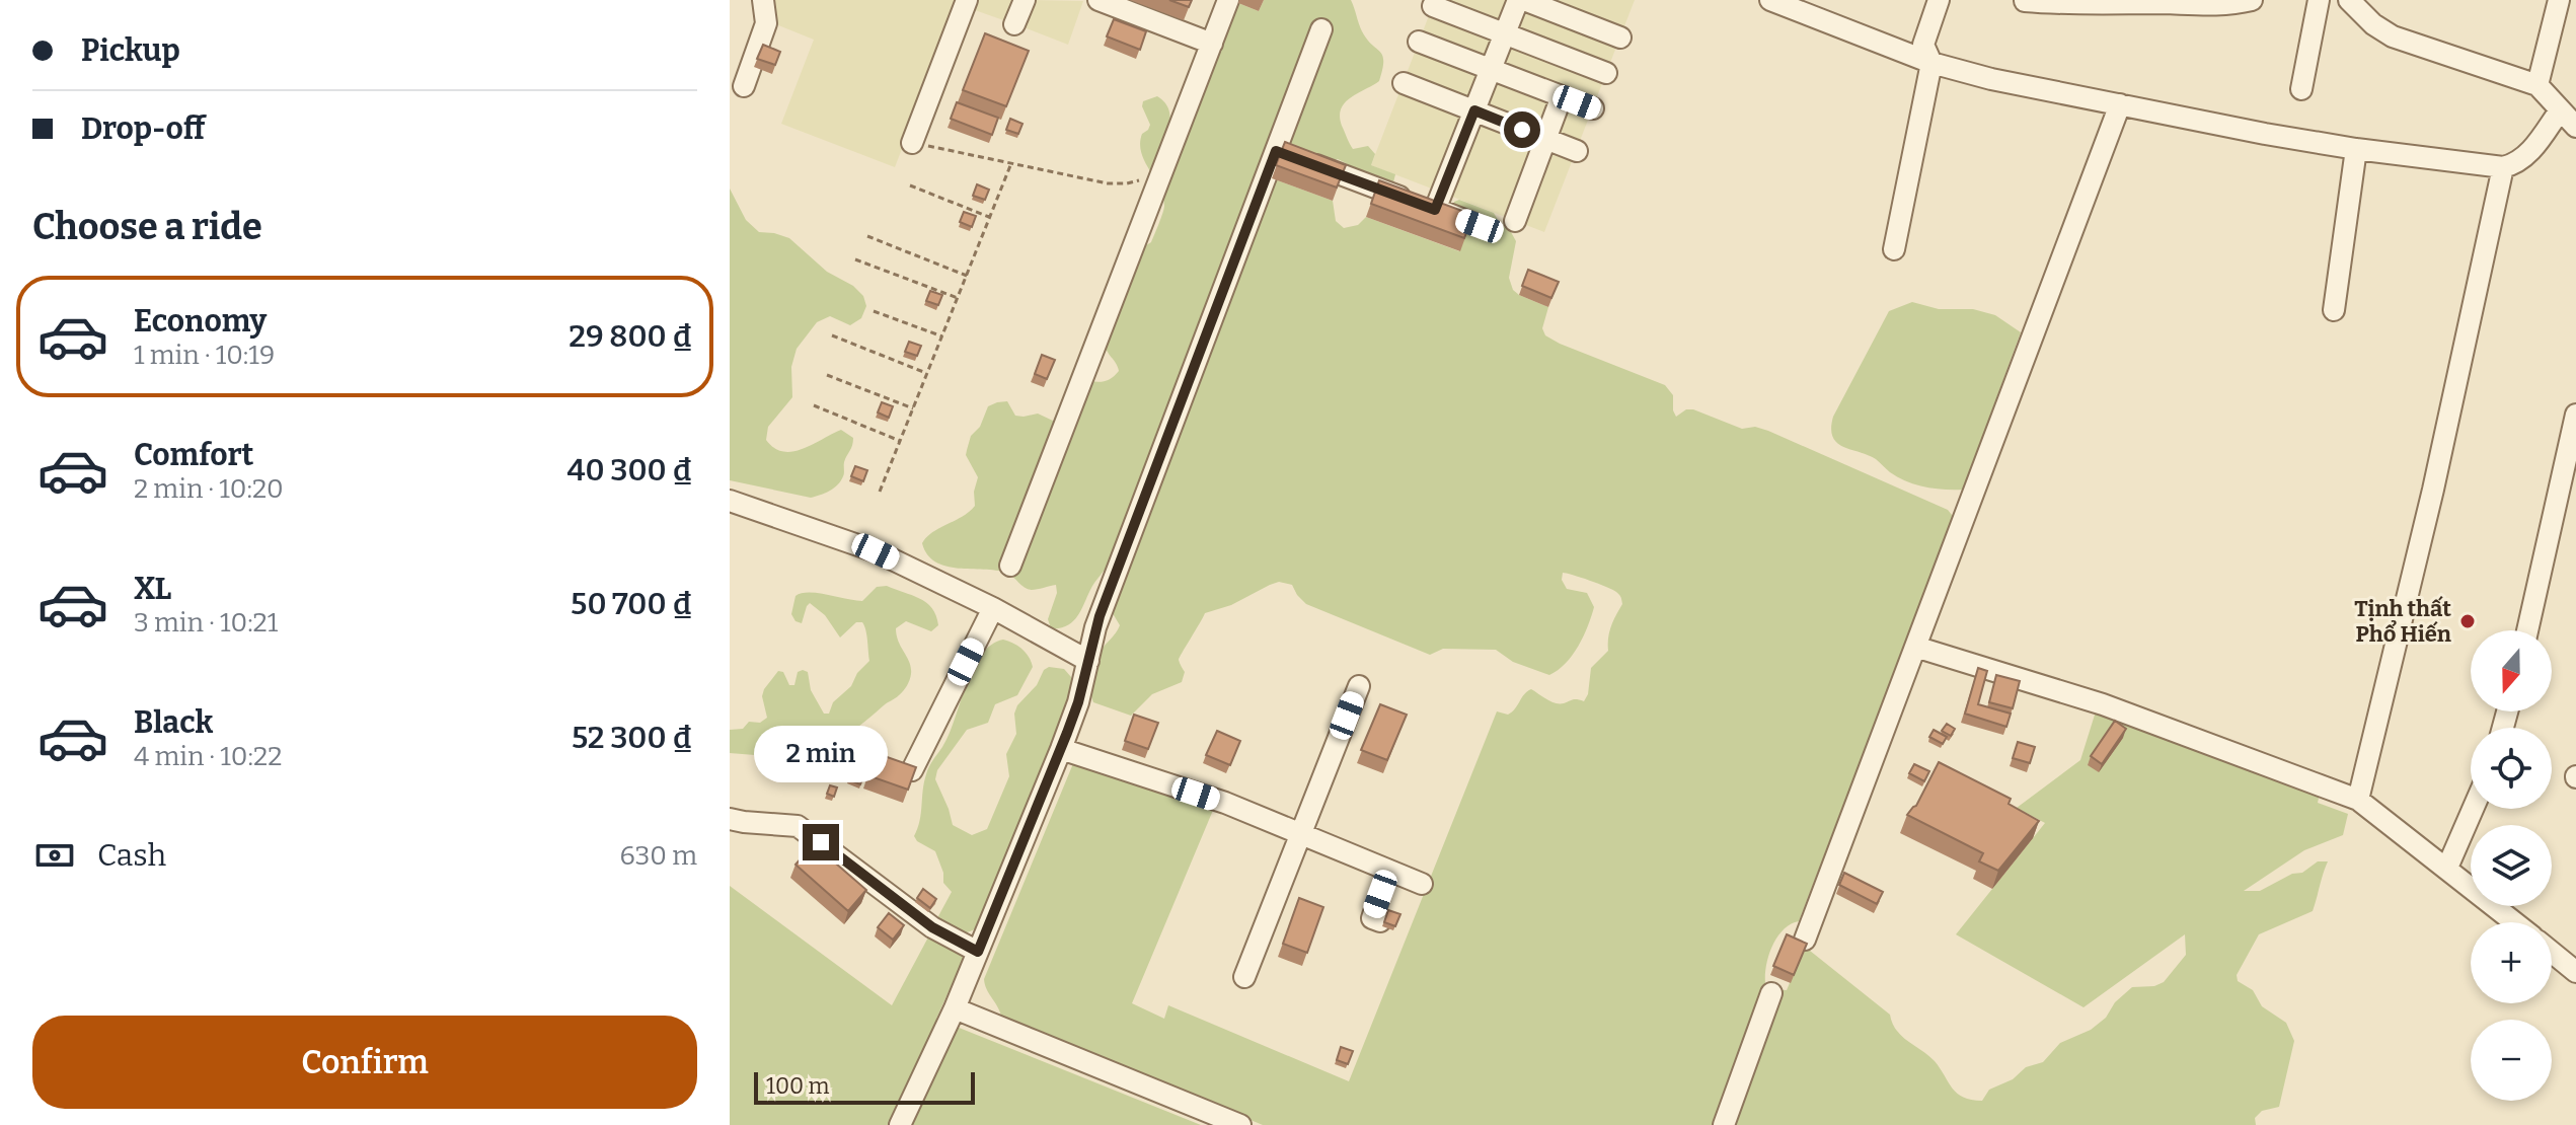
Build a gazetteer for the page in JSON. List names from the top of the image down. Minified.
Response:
{"places":["Tịnh thất Phổ Hiến"],"scale_bar":"100 m","north":"bottom","page":{"banner":["Pickup","Drop-off"],"heading":"Choose a ride","list":[{"name":"Economy","note":"1 min · 10:19","value":"29 800 ₫"},{"name":"Comfort","note":"2 min · 10:20","value":"40 300 ₫"},{"name":"XL","note":"3 min · 10:21","value":"50 700 ₫"},{"name":"Black","note":"4 min · 10:22","value":"52 300 ₫"}],"map_buttons":["+","−"],"bubble":"2 min","pay":["Cash","630 m"],"buttons":"Confirm","scale":"100 m"}}
